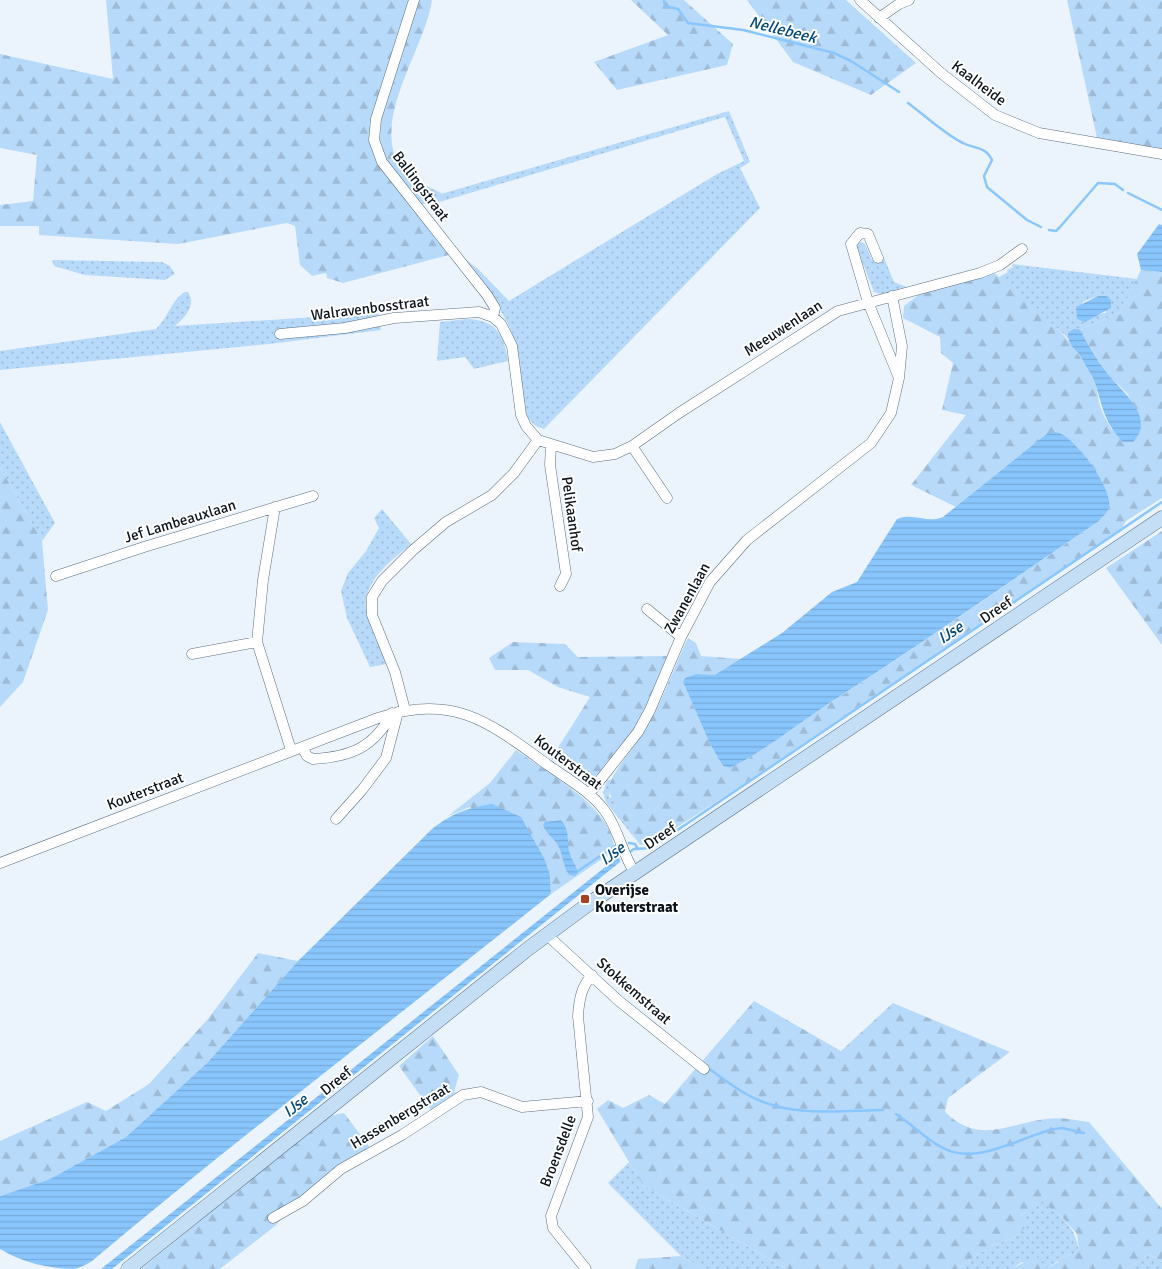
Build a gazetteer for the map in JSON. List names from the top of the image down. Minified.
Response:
{"streets":{"main road":["Dreef"],"street":["Kaalheide","Ballingstraat","Walravenbosstraat","Meeuwenlaan","Pelikaanhof","Jef Lambeauxlaan","Zwanenlaan","Kouterstraat","Stokkemstraat","Hassenbergstraat","Broensdelle"]},"crossings":[["Ballingstraat","Walravenbosstraat"],["Ballingstraat","Meeuwenlaan"],["Meeuwenlaan","Pelikaanhof"],["Meeuwenlaan","Zwanenlaan"],["Zwanenlaan","Kouterstraat"],["Dreef","Kouterstraat"],["Dreef","Stokkemstraat"],["Stokkemstraat","Broensdelle"],["Hassenbergstraat","Broensdelle"]],"water":["Nellebeek","IJse"],"places":{"transit":["Overijse Kouterstraat"]}}
